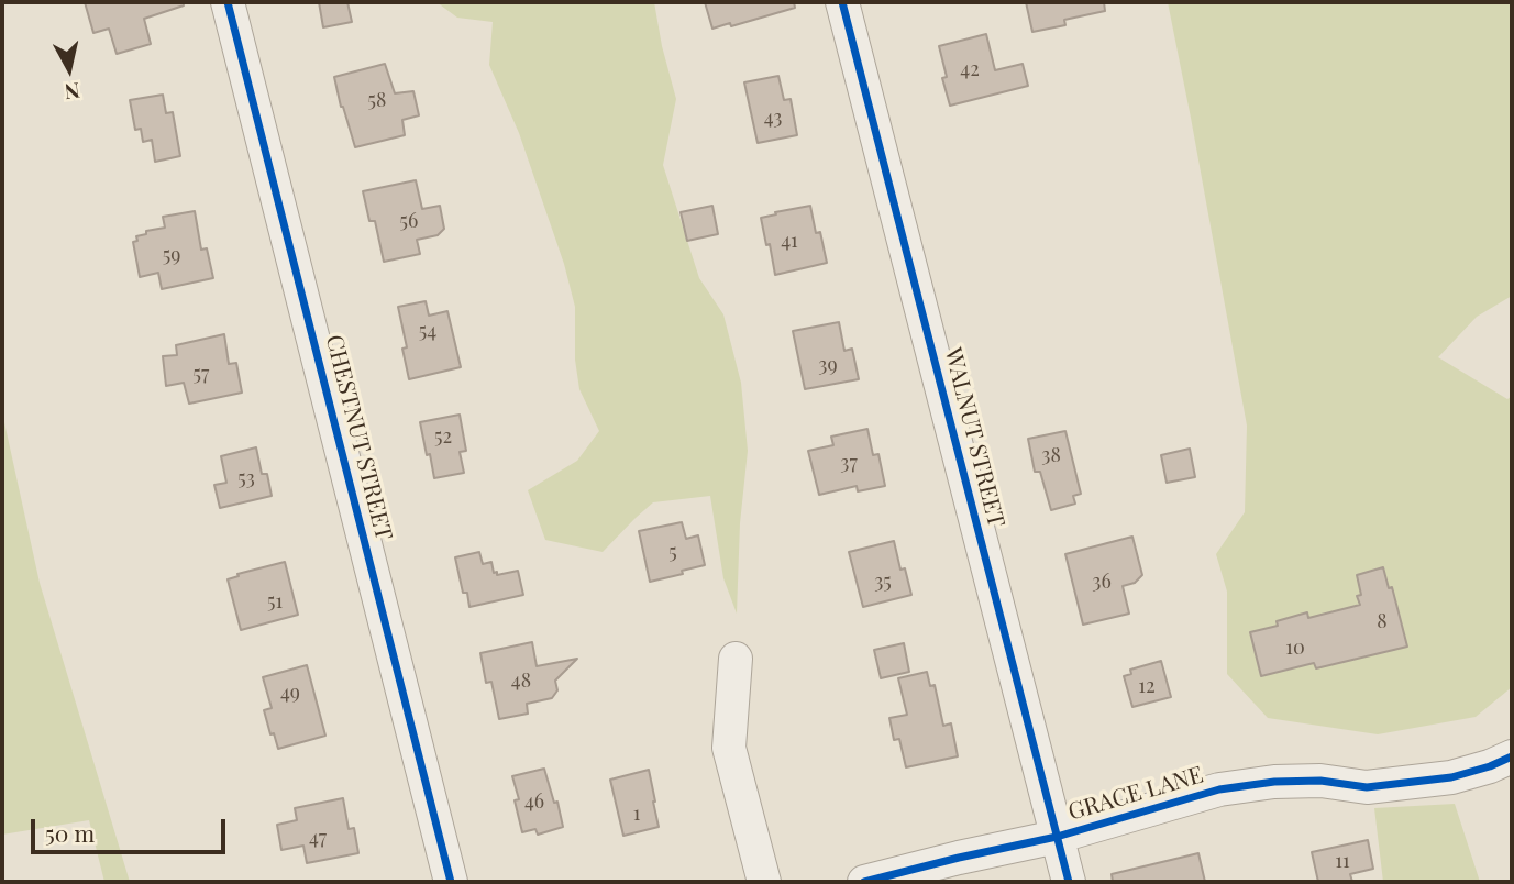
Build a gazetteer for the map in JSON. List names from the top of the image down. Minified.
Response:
{"streets":{"street":["CHESTNUT STREET","WALNUT STREET","GRACE LANE"]},"crossings":[["WALNUT STREET","GRACE LANE"]],"house_numbers":["42","58","43","56","41","59","54","39","57","52","38","37","53","5","35","36","51","8","10","48","12","49","46","1","47","11"],"scale_bar":"50 m","north":"bottom"}
